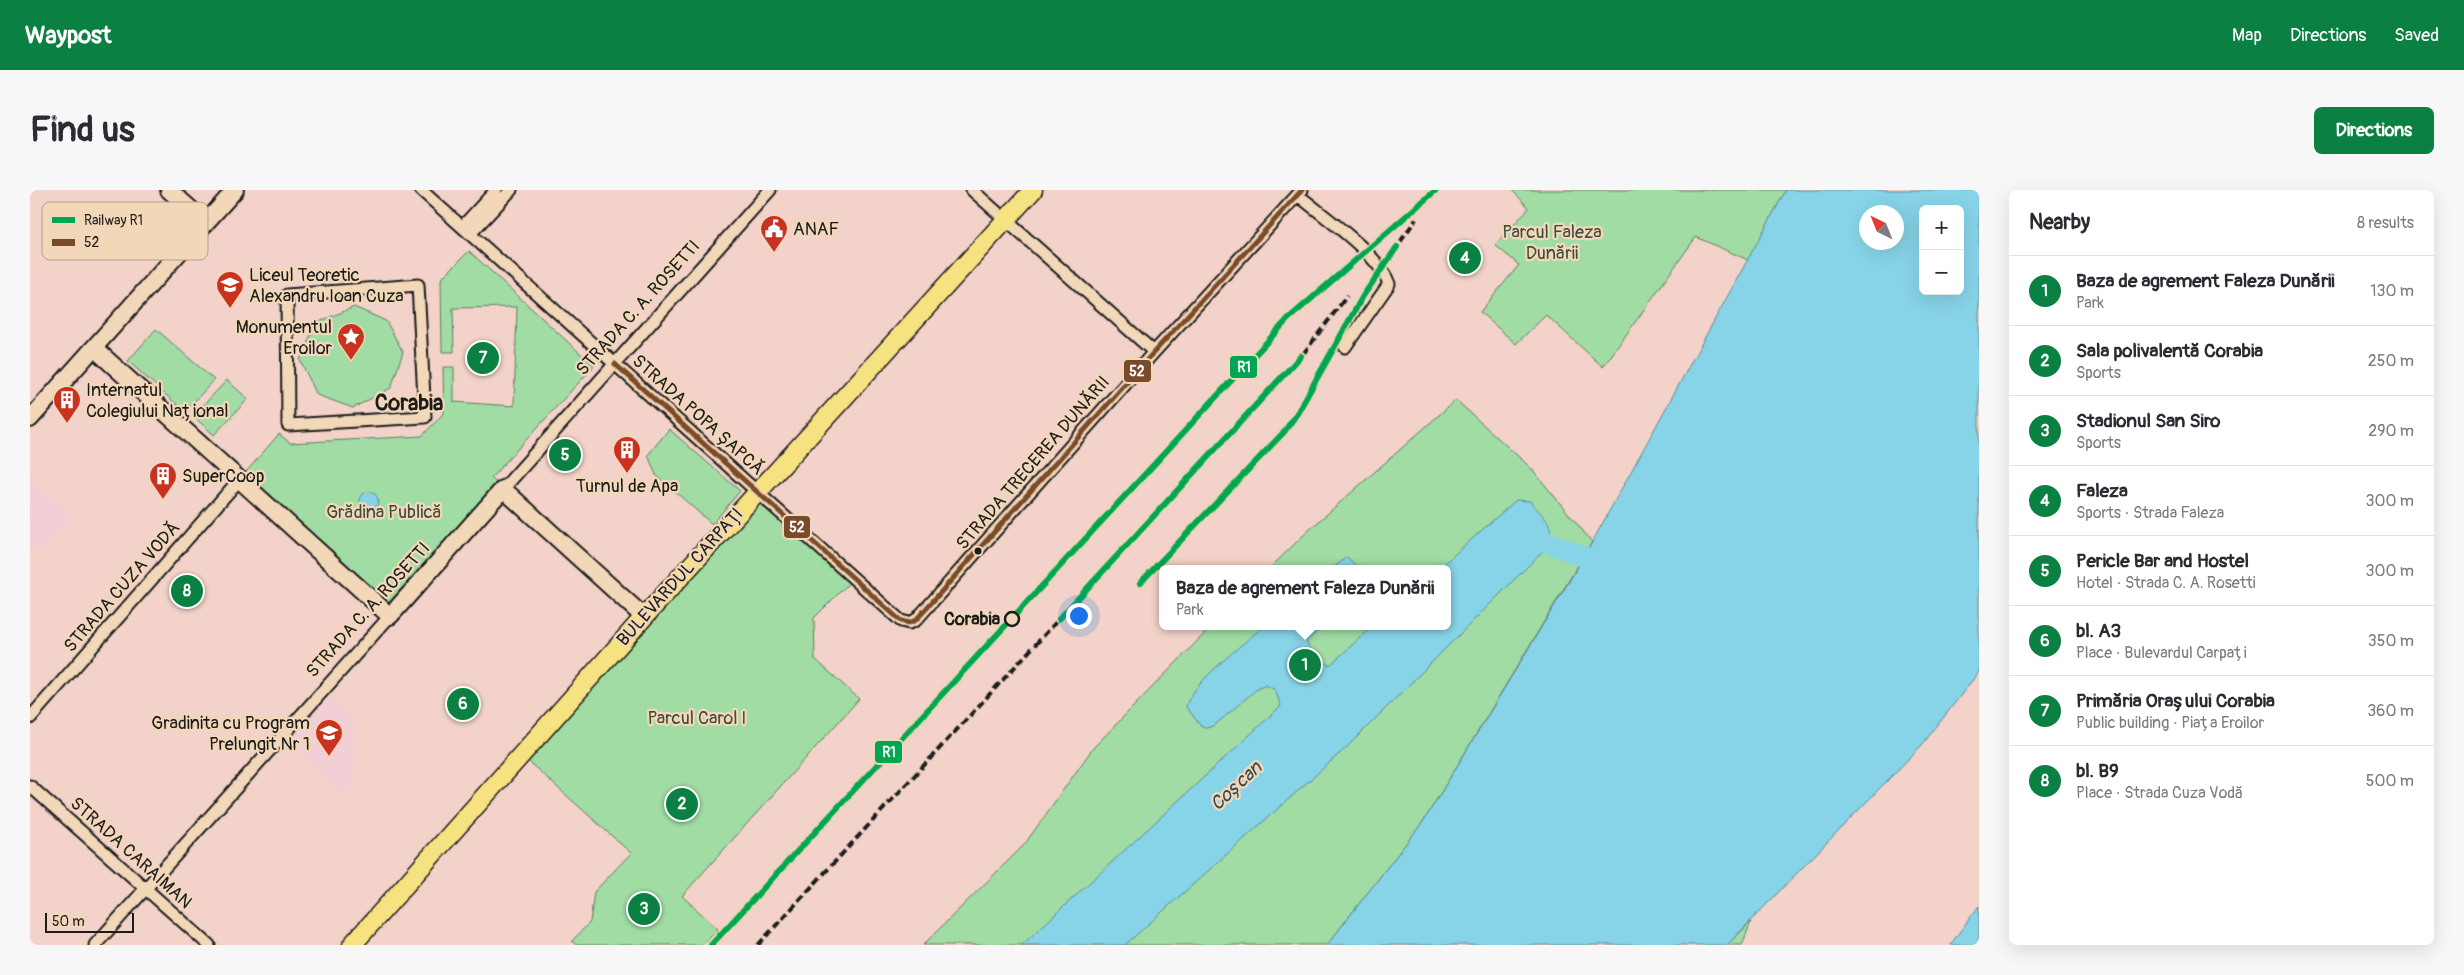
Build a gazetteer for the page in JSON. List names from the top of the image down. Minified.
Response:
{"streets":{"main road":["BULEVARDUL CARPAȚI"],"street":["STRADA C. A. ROSETTI","STRADA POPA ȘAPCĂ","STRADA TRECEREA DUNĂRII","STRADA CUZA VODĂ","STRADA CARAIMAN"]},"crossings":[["STRADA C. A. ROSETTI","STRADA POPA ȘAPCĂ"],["STRADA C. A. ROSETTI","STRADA CARAIMAN"],["STRADA POPA ȘAPCĂ","STRADA TRECEREA DUNĂRII"],["STRADA POPA ȘAPCĂ","BULEVARDUL CARPAȚI"]],"districts":["Corabia"],"water":["Coșcan"],"parks":["Parcul Faleza Dunării","Grădina Publică","Parcul Carol I"],"places":{"public building":["ANAF"],"school or university":["Liceul Teoretic Alexandru Ioan Cuza","Gradinita cu Program Prelungit Nr 1"],"place":["Monumentul Eroilor"],"building":["Internatul Colegiului Național","Turnul de Apa","SuperCoop"],"other":["Corabia"]},"lines":["rail line R1","transit line 52"],"legend":["Railway R1","52"],"scale_bar":"50 m","north":"top left","page":{"header":"Waypost","nav":["Map","Directions","Saved"],"buttons":"Directions","title":"Find us","heading":["Nearby","8 results"],"map_buttons":["+","−"],"pins":["4","7","5","8","1","6","2","3"],"list":[{"mark":"1","name":"Baza de agrement Faleza Dunării","note":"Park","value":"130 m"},{"mark":"2","name":"Sala polivalentă Corabia","note":"Sports","value":"250 m"},{"mark":"3","name":"Stadionul San Siro","note":"Sports","value":"290 m"},{"mark":"4","name":"Faleza","note":"Sports · Strada Faleza","value":"300 m"},{"mark":"5","name":"Pericle Bar and Hostel","note":"Hotel · Strada C. A. Rosetti","value":"300 m"},{"mark":"6","name":"bl. A3","note":"Place · Bulevardul Carpați","value":"350 m"},{"mark":"7","name":"Primăria Orașului Corabia","note":"Public building · Piața Eroilor","value":"360 m"},{"mark":"8","name":"bl. B9","note":"Place · Strada Cuza Vodă","value":"500 m"}],"popup":["Baza de agrement Faleza Dunării","Park"],"scale":"50 m"}}
